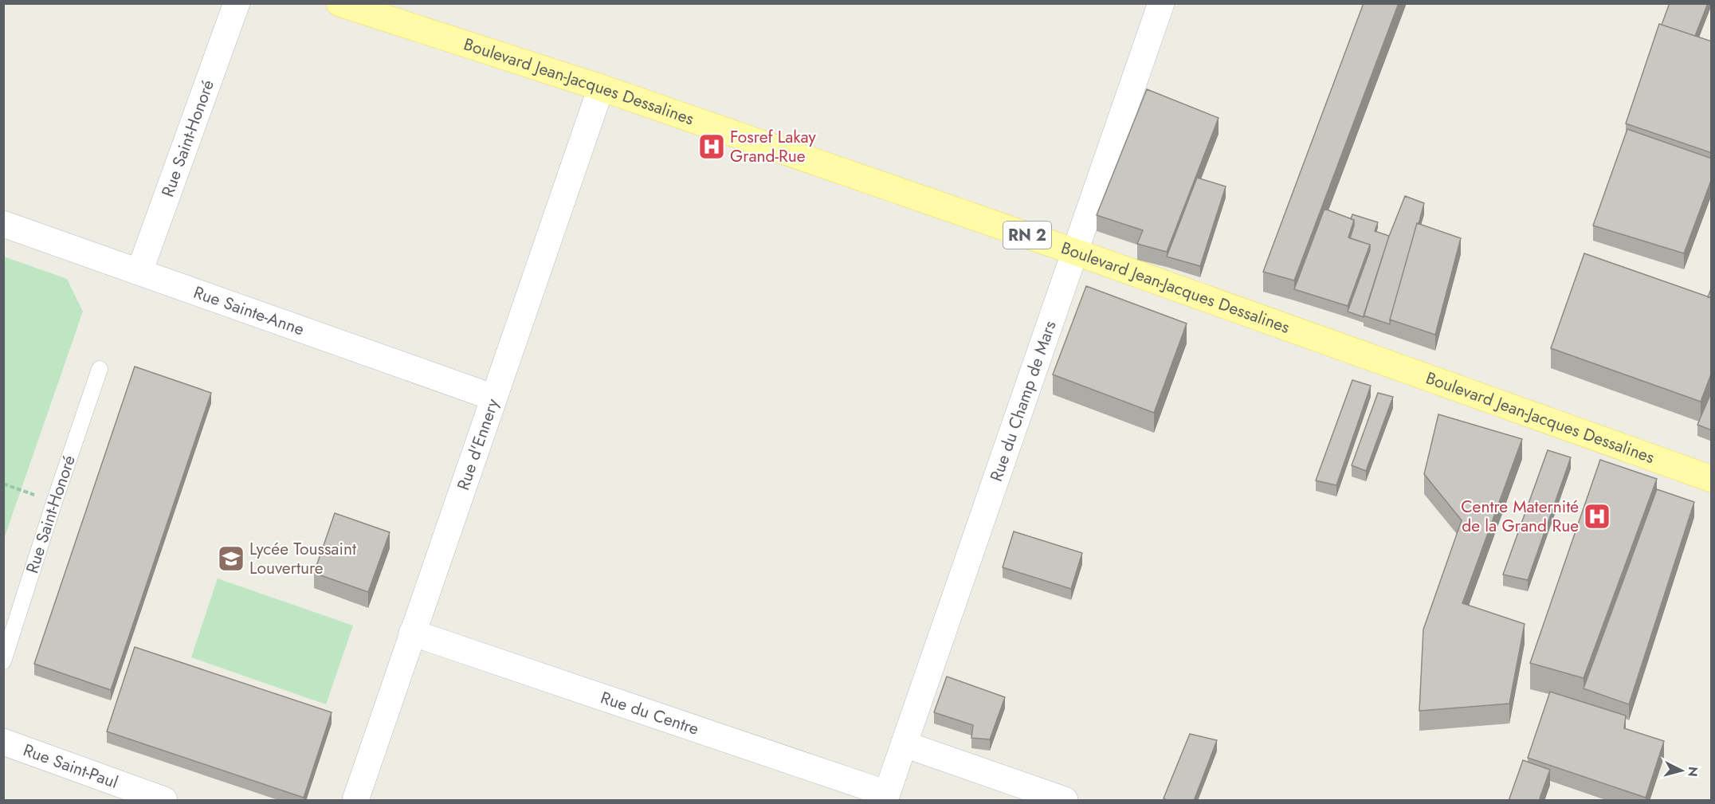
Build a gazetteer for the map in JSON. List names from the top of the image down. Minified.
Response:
{"streets":{"main road":["Boulevard Jean-Jacques Dessalines","RN 2"],"street":["Rue Saint-Honoré","Rue Sainte-Anne","Rue du Champ de Mars","Rue d'Ennery","Rue du Centre","Rue Saint-Paul"]},"crossings":[["Boulevard Jean-Jacques Dessalines","Rue du Champ de Mars"],["Boulevard Jean-Jacques Dessalines","Rue d'Ennery"],["Rue Saint-Honoré","Rue Sainte-Anne"],["Rue Sainte-Anne","Rue d'Ennery"],["Rue du Champ de Mars","Rue du Centre"],["Rue d'Ennery","Rue du Centre"]],"places":{"hospital":["Fosref Lakay Grand-Rue","Centre Maternité de la Grand Rue"],"school or university":["Lycée Toussaint Louverture"]},"north":"right"}
